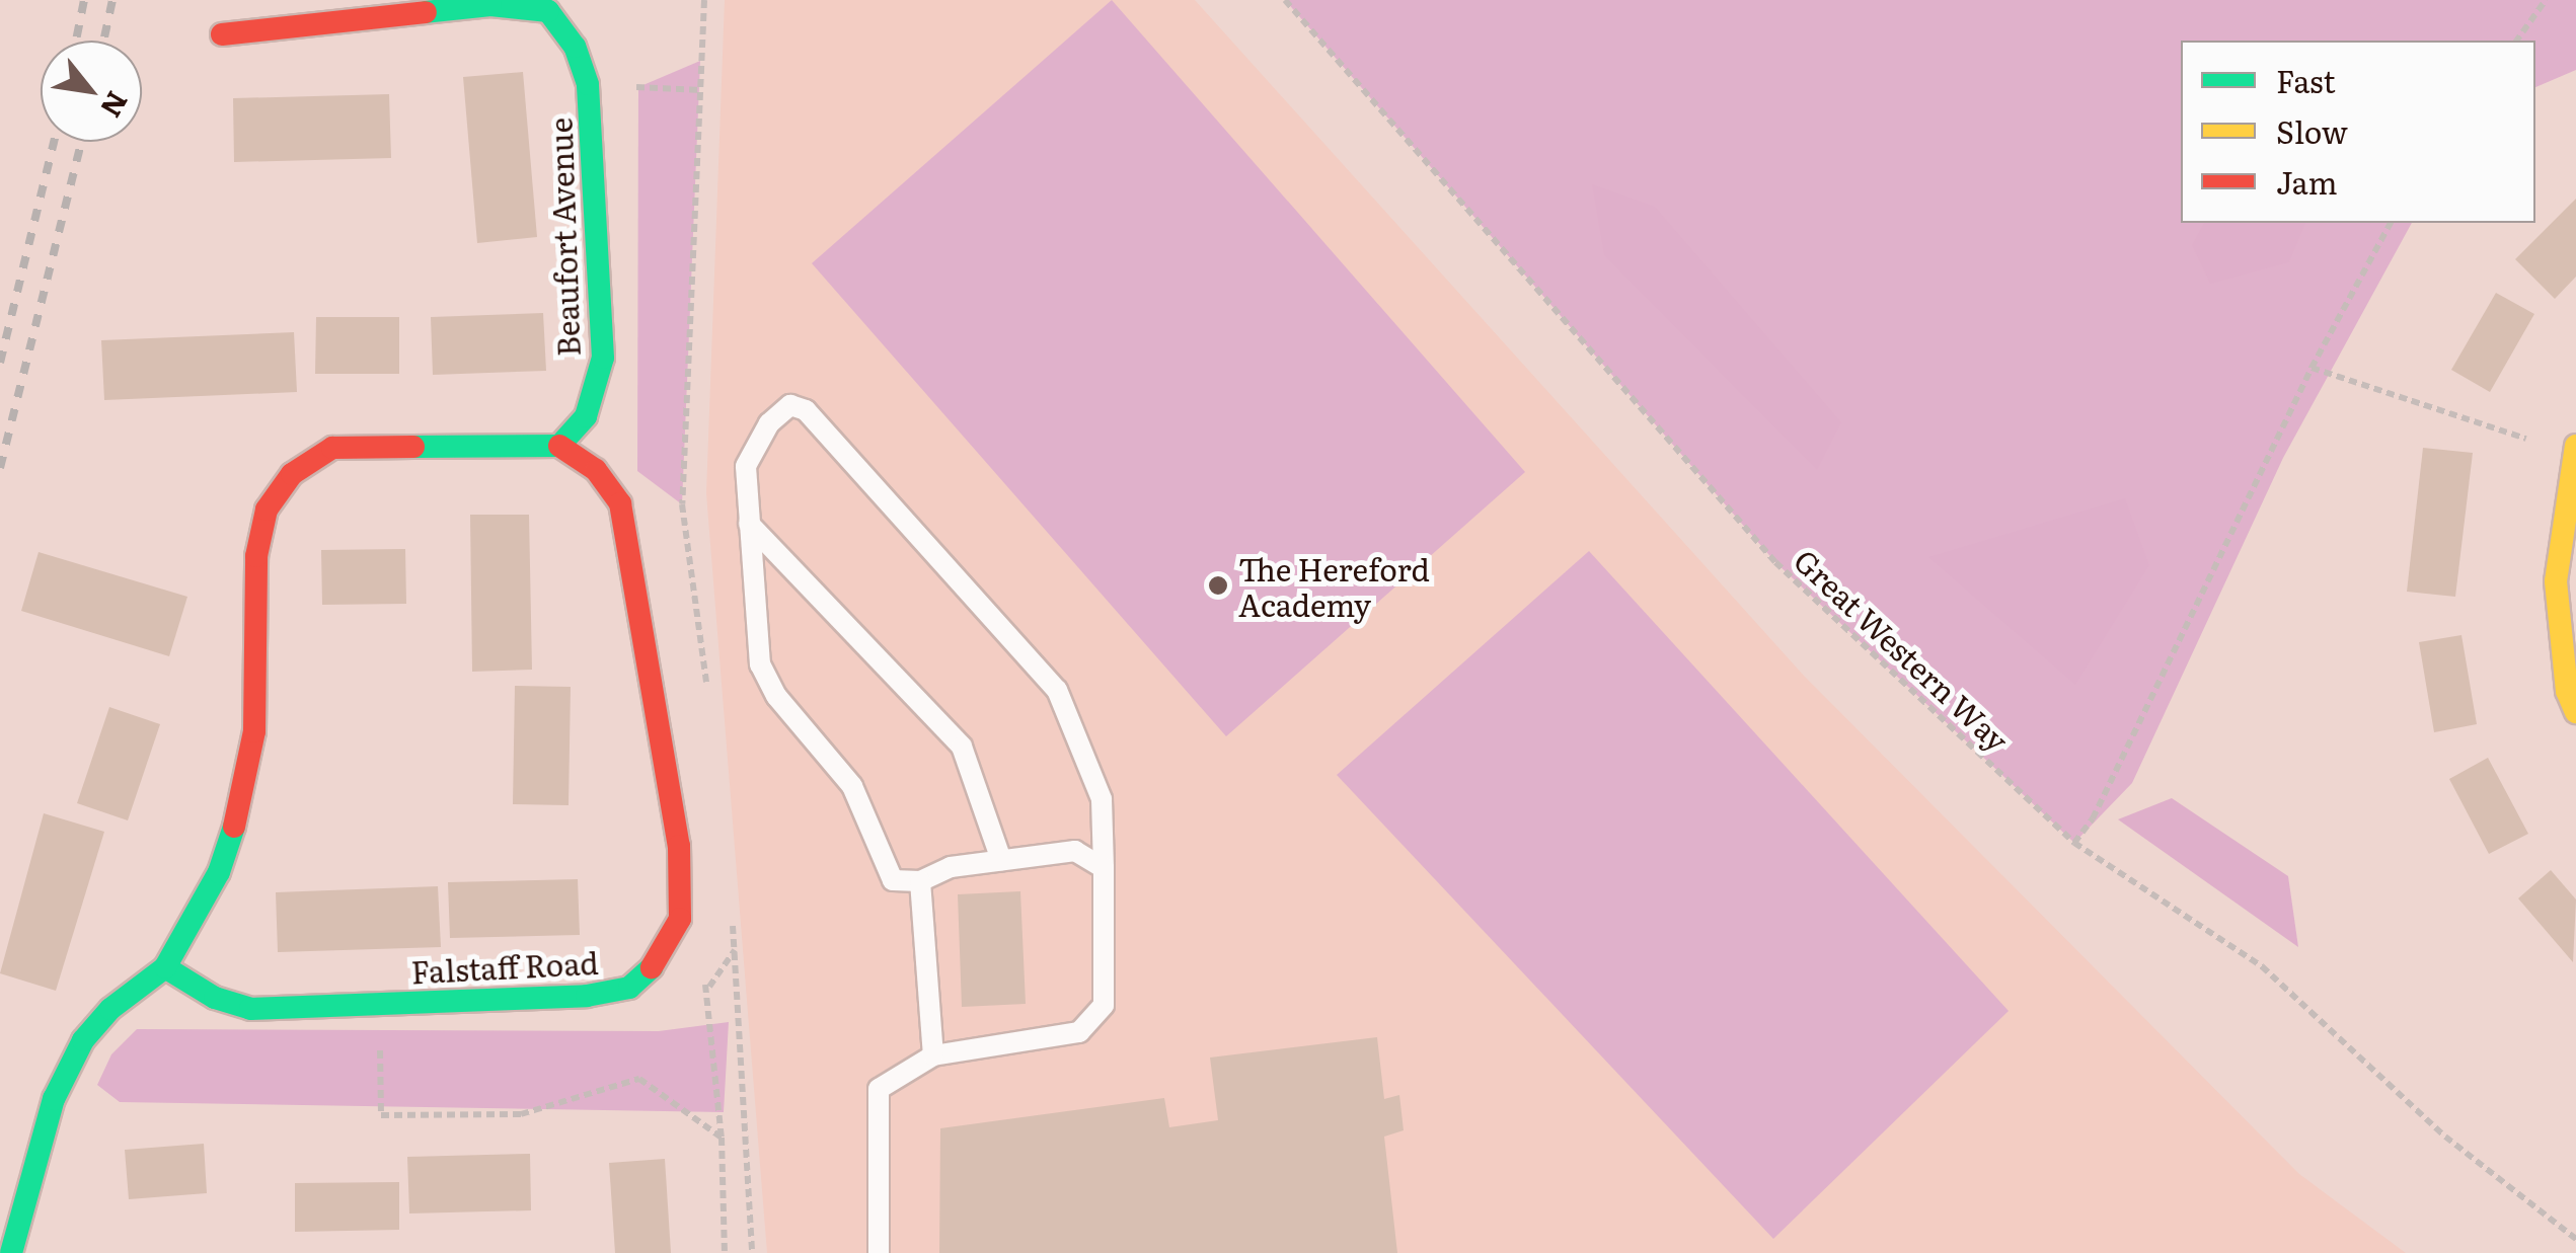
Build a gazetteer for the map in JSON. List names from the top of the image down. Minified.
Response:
{"streets":{"street":["Beaufort Avenue","Falstaff Road"],"path":["Great Western Way"]},"places":["The Hereford Academy"],"legend":["Fast","Slow","Jam"],"north":"bottom right"}
